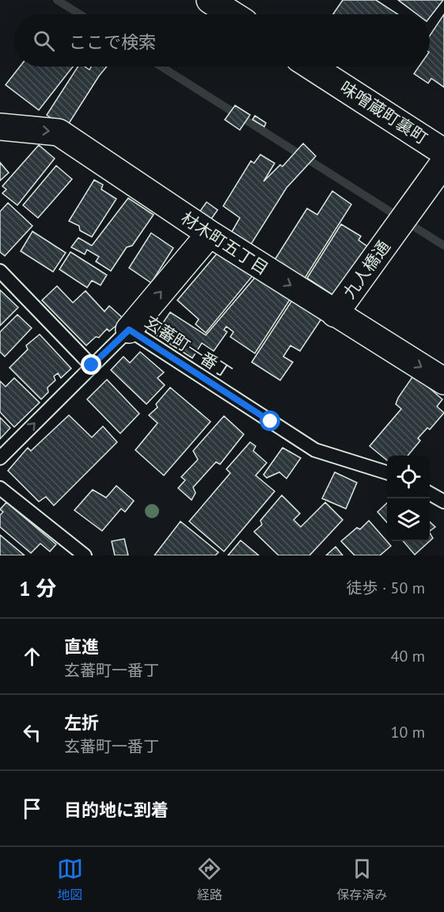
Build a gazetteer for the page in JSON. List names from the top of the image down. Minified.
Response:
{"streets":{"street":["味噌蔵町裏町","材木町五丁目","九人橋通"],"lane":["玄蕃町一番丁"]},"crossings":[["材木町五丁目","九人橋通"]],"one_way":["材木町五丁目"],"page":{"search":"ここで検索","heading":["1 分","徒歩 · 50 m"],"list":[["直進","玄蕃町一番丁","40 m"],["左折","玄蕃町一番丁","10 m"],"目的地に到着"],"nav":["地図","経路","保存済み"]}}
